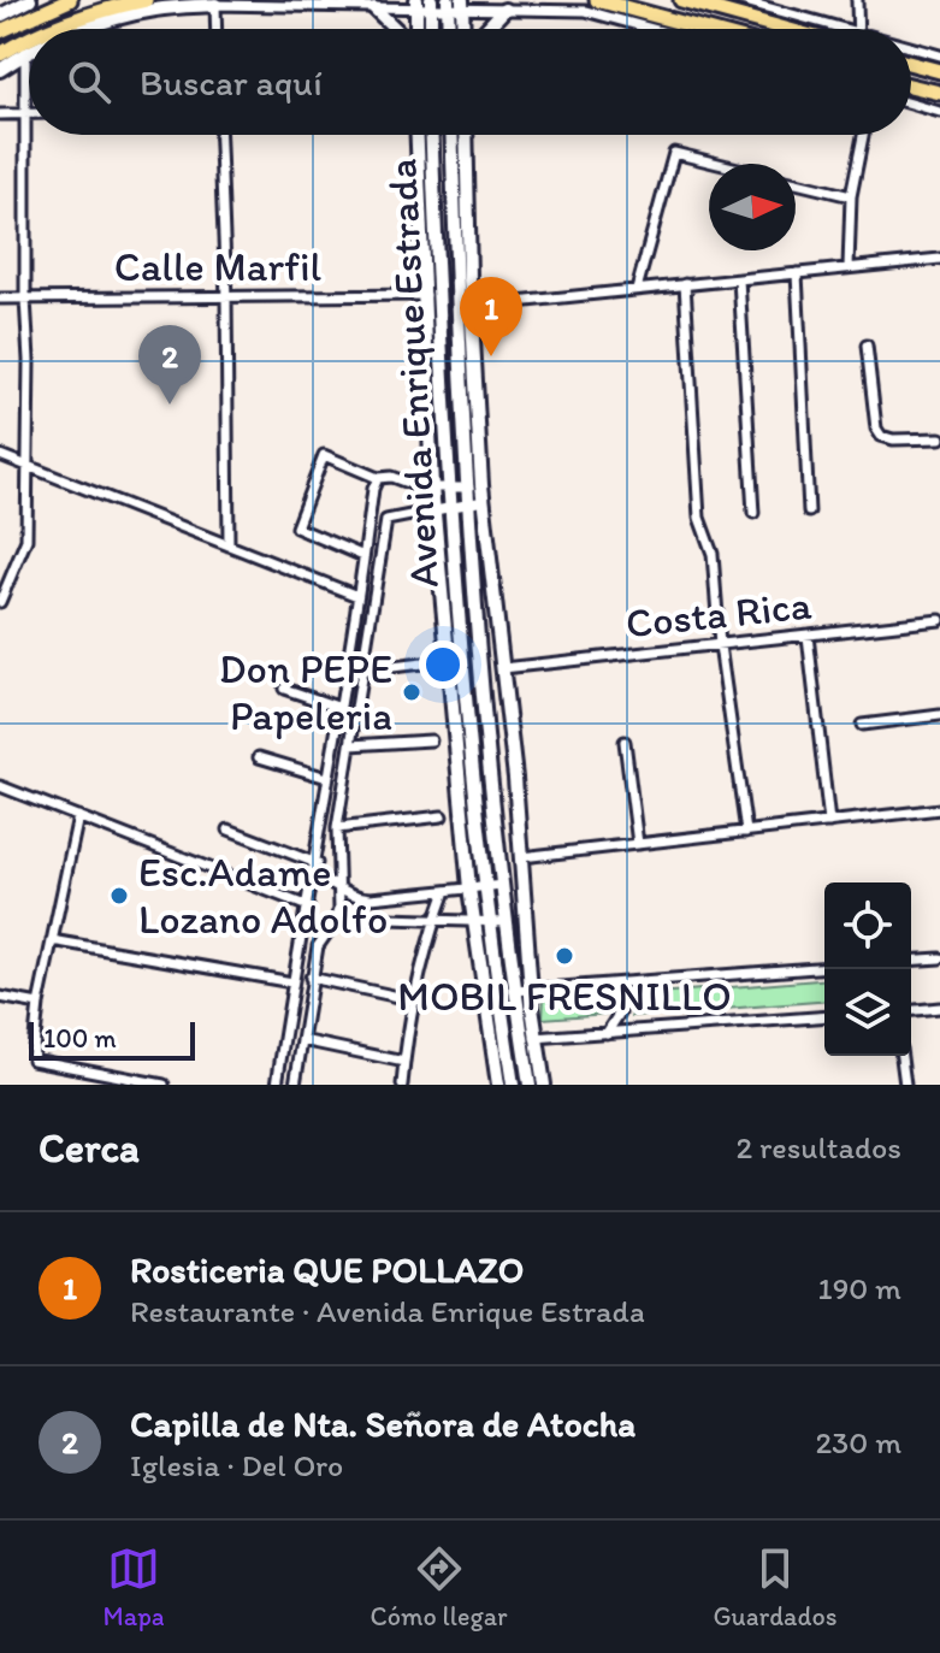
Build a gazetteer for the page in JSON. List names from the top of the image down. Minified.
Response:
{"streets":{"street":["Calle Marfil","Avenida Enrique Estrada","Costa Rica"]},"crossings":[["Calle Marfil","Avenida Enrique Estrada"]],"places":["Don PEPE Papeleria","Esc.Adame Lozano Adolfo","MOBIL FRESNILLO"],"scale_bar":"100 m","north":"right","page":{"search":"Buscar aquí","pins":["1","2"],"scale":"100 m","heading":["Cerca","2 resultados"],"list":[{"mark":"1","name":"Rosticeria QUE POLLAZO","note":"Restaurante · Avenida Enrique Estrada","value":"190 m"},{"mark":"2","name":"Capilla de Nta. Señora de Atocha","note":"Iglesia · Del Oro","value":"230 m"}],"nav":["Mapa","Cómo llegar","Guardados"]}}
